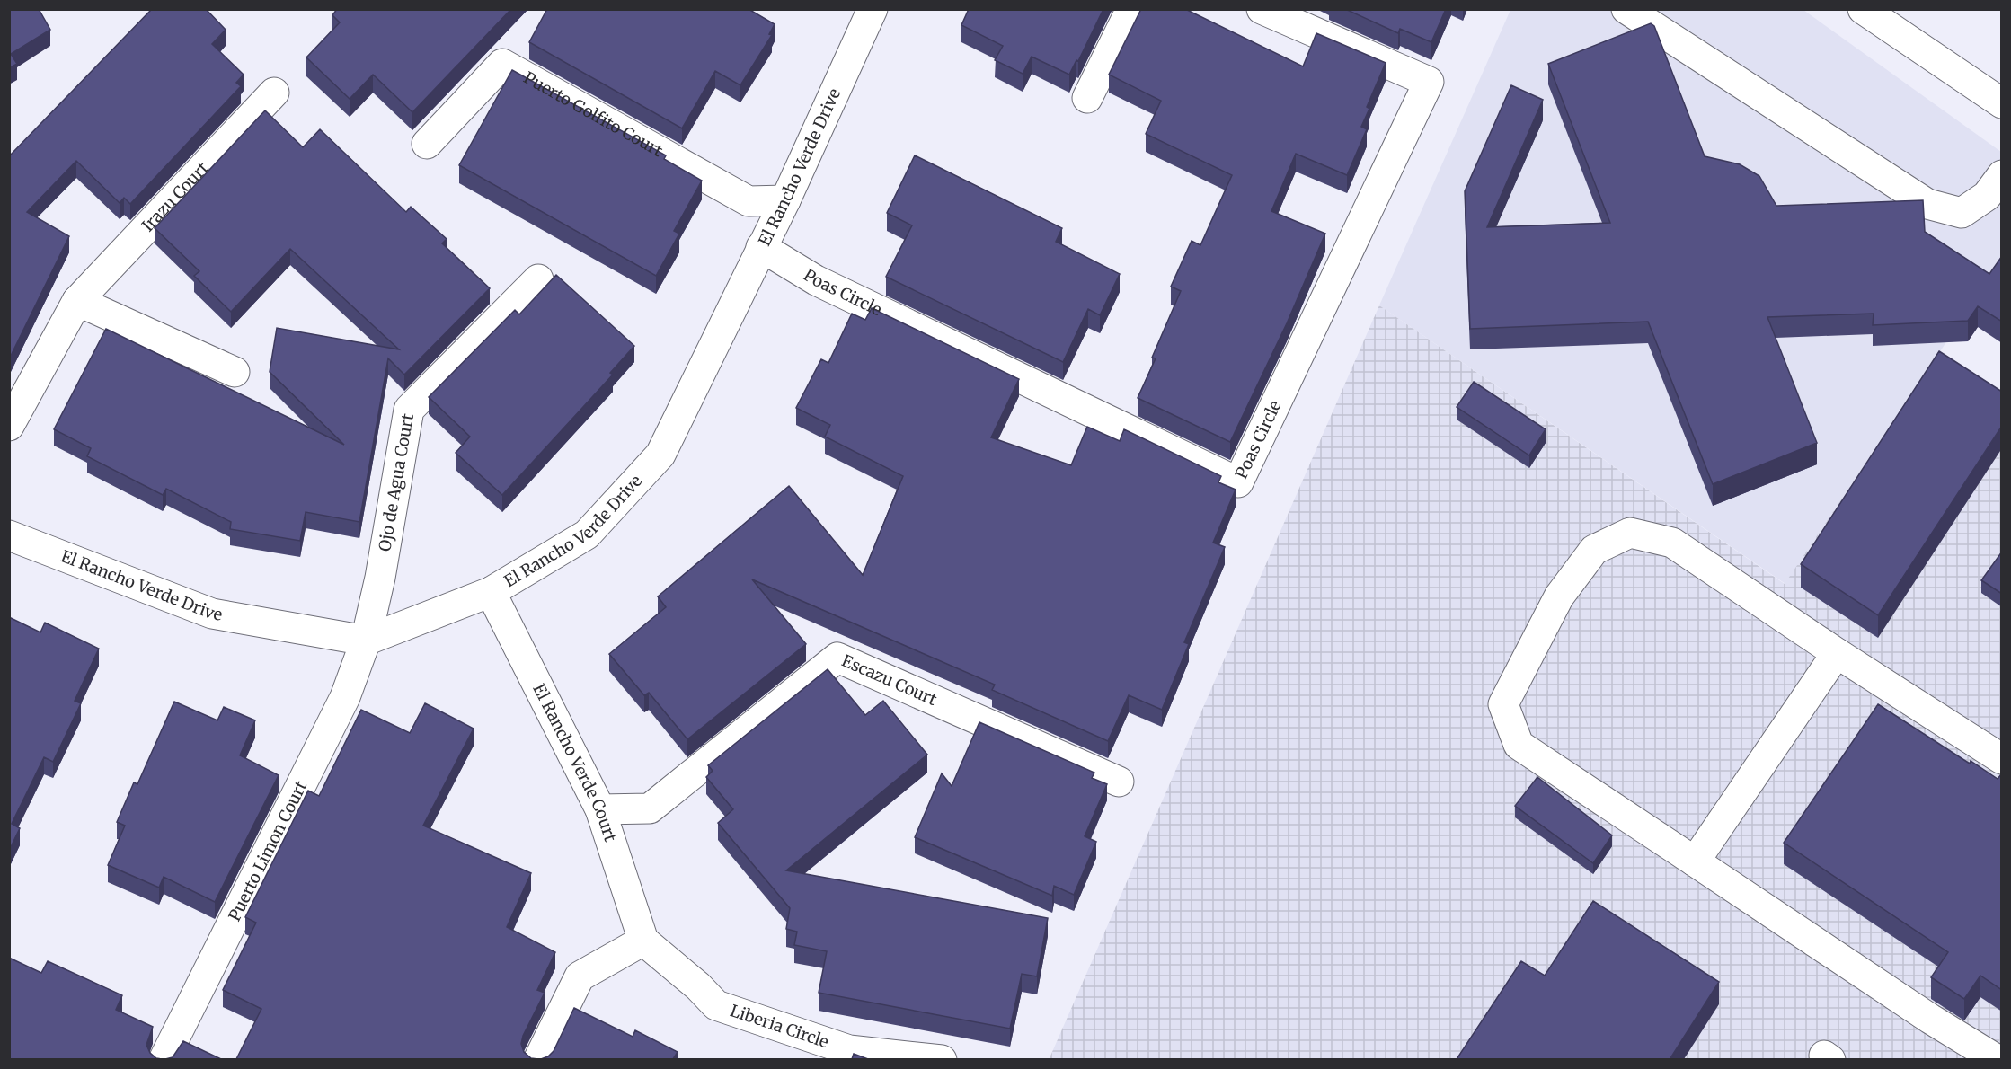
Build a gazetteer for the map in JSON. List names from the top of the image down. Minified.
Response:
{"streets":{"street":["Puerto Golfito Court","El Rancho Verde Drive","Irazu Court","Poas Circle","Ojo de Agua Court","Escazu Court","El Rancho Verde Court","Puerto Limon Court","Liberia Circle"]},"crossings":[["Puerto Golfito Court","El Rancho Verde Drive"],["El Rancho Verde Drive","Poas Circle"],["El Rancho Verde Drive","Ojo de Agua Court"],["El Rancho Verde Drive","El Rancho Verde Court"],["El Rancho Verde Drive","Puerto Limon Court"],["Ojo de Agua Court","Puerto Limon Court"],["Escazu Court","El Rancho Verde Court"],["El Rancho Verde Court","Liberia Circle"]]}
